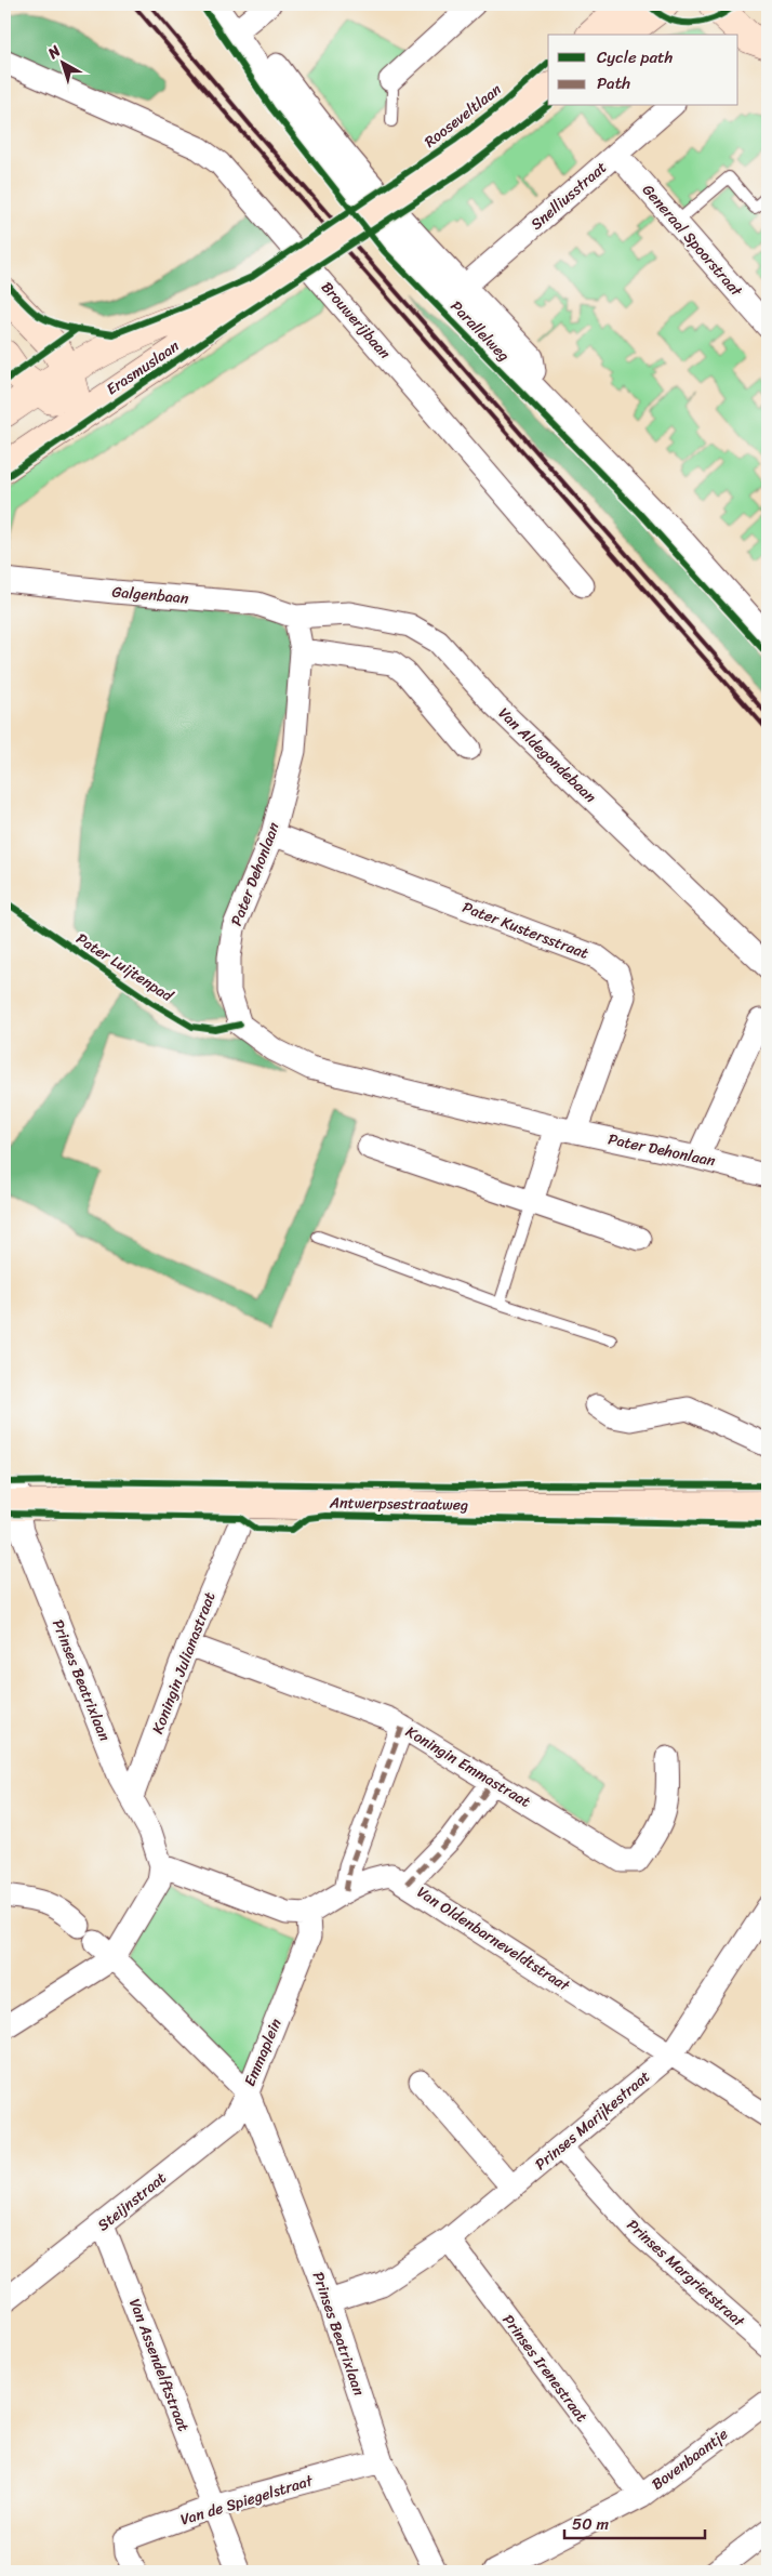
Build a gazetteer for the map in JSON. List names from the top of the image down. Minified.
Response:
{"streets":{"street":["Rooseveltlaan","Snelliusstraat","Generaal Spoorstraat","Brouwerijbaan","Parallelweg","Erasmuslaan","Galgenbaan","Van Aldegondebaan","Pater Dehonlaan","Pater Kustersstraat","Antwerpsestraatweg","Koningin Julianastraat","Prinses Beatrixlaan","Koningin Emmastraat","Van Oldenbarneveldtstraat","Emmaplein","Prinses Marijkestraat","Steijnstraat","Prinses Margrietstraat","Van Assendelftstraat","Prinses Irenestraat","Bovenbaantje","Van de Spiegelstraat"],"cycle path":["Pater Luijtenpad"]},"crossings":[["Rooseveltlaan","Erasmuslaan"],["Snelliusstraat","Generaal Spoorstraat"],["Snelliusstraat","Parallelweg"],["Galgenbaan","Van Aldegondebaan"],["Galgenbaan","Pater Dehonlaan"],["Van Aldegondebaan","Pater Dehonlaan"],["Pater Dehonlaan","Pater Kustersstraat"],["Antwerpsestraatweg","Prinses Beatrixlaan"],["Koningin Julianastraat","Prinses Beatrixlaan"],["Koningin Julianastraat","Koningin Emmastraat"],["Prinses Beatrixlaan","Emmaplein"],["Prinses Beatrixlaan","Prinses Marijkestraat"],["Prinses Beatrixlaan","Steijnstraat"],["Prinses Beatrixlaan","Van de Spiegelstraat"],["Van Oldenbarneveldtstraat","Emmaplein"],["Van Oldenbarneveldtstraat","Prinses Marijkestraat"],["Emmaplein","Steijnstraat"],["Prinses Marijkestraat","Prinses Margrietstraat"],["Prinses Marijkestraat","Prinses Irenestraat"],["Steijnstraat","Van Assendelftstraat"],["Van Assendelftstraat","Van de Spiegelstraat"],["Prinses Irenestraat","Bovenbaantje"]],"legend":["Cycle path","Path"],"scale_bar":"50 m","north":"top left"}
